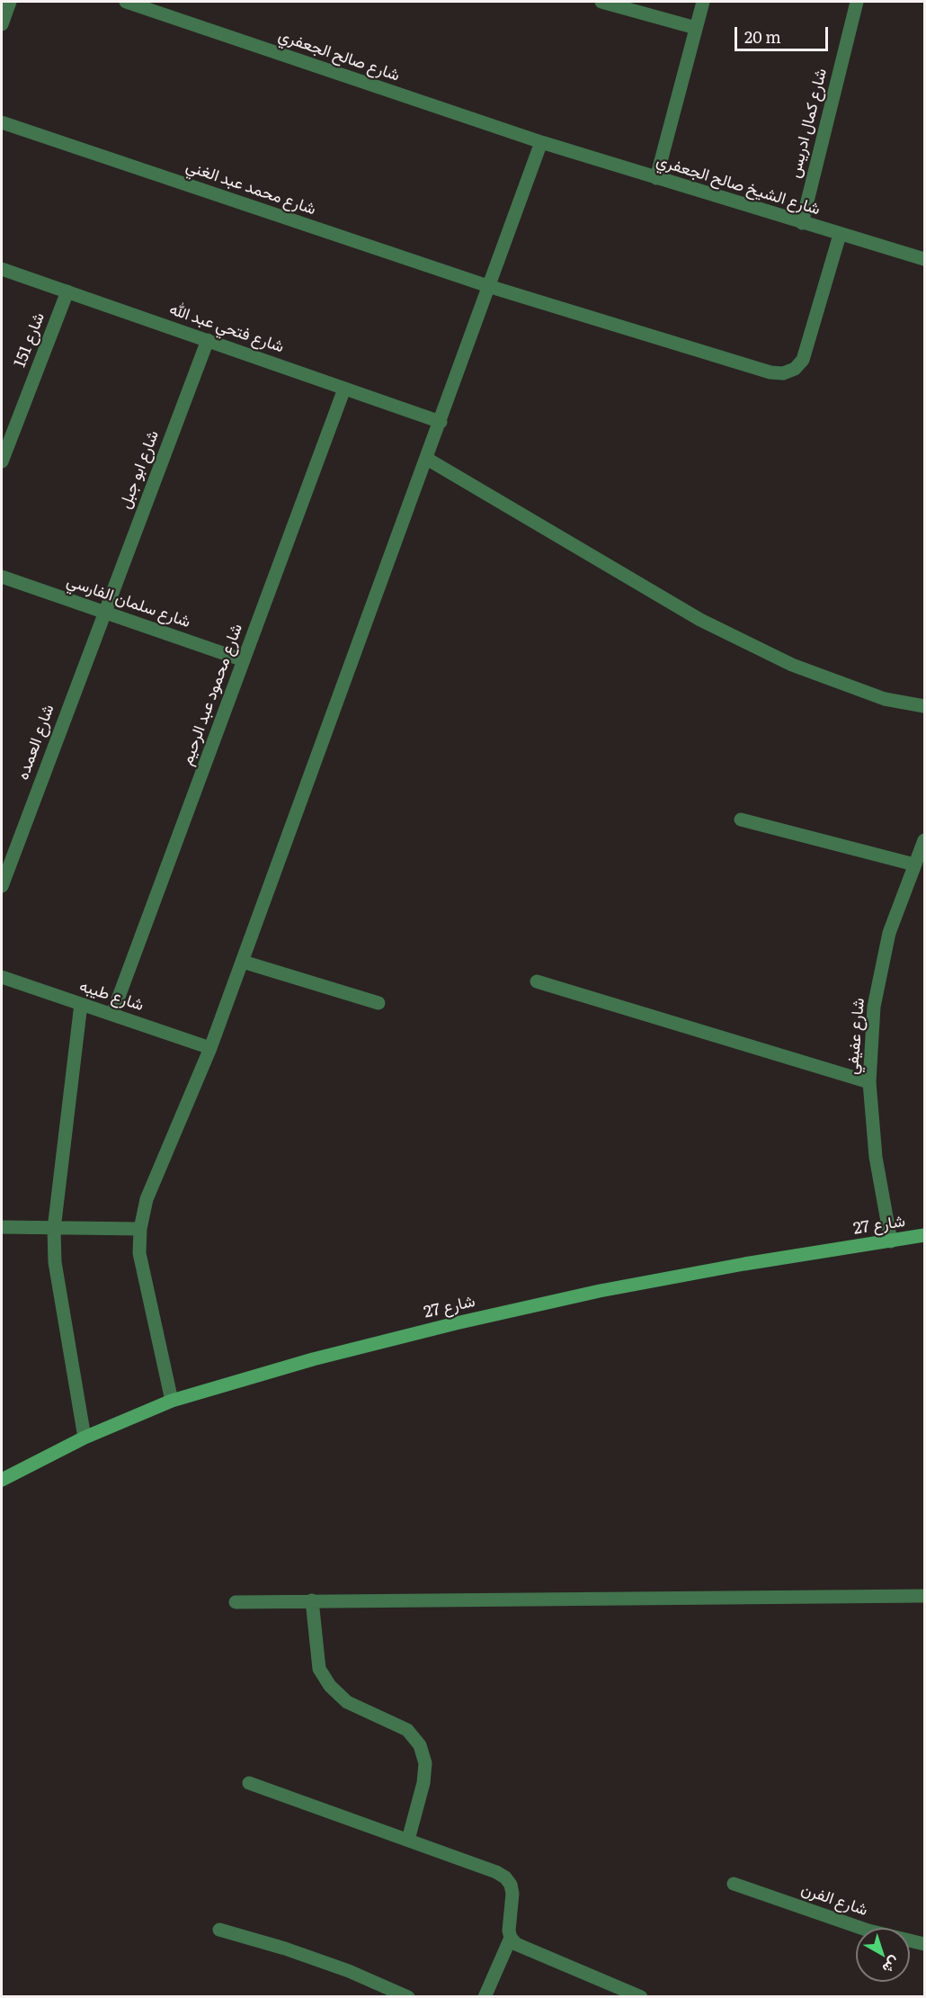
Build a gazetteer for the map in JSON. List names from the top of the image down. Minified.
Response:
{"streets":{"street":["شارع صالح الجعفري","شارع كمال ادريس","شارع الشيخ صالح الجعفري","شارع محمد عبد الغني","شارع فتحي عبد الله","شارع 151","شارع ابو جبل","شارع سلمان الفارسي","شارع محمود عبد الرحيم","شارع العمده","شارع طيبه","شارع عفيفي","شارع 27","شارع الفرن"]},"crossings":[["شارع صالح الجعفري","شارع الشيخ صالح الجعفري"],["شارع كمال ادريس","شارع الشيخ صالح الجعفري"],["شارع الشيخ صالح الجعفري","شارع محمد عبد الغني"],["شارع فتحي عبد الله","شارع 151"],["شارع فتحي عبد الله","شارع ابو جبل"],["شارع فتحي عبد الله","شارع محمود عبد الرحيم"],["شارع ابو جبل","شارع سلمان الفارسي"],["شارع ابو جبل","شارع العمده"],["شارع سلمان الفارسي","شارع محمود عبد الرحيم"],["شارع سلمان الفارسي","شارع العمده"],["شارع محمود عبد الرحيم","شارع طيبه"],["شارع عفيفي","شارع 27"]],"scale_bar":"20 m","north":"bottom right"}
